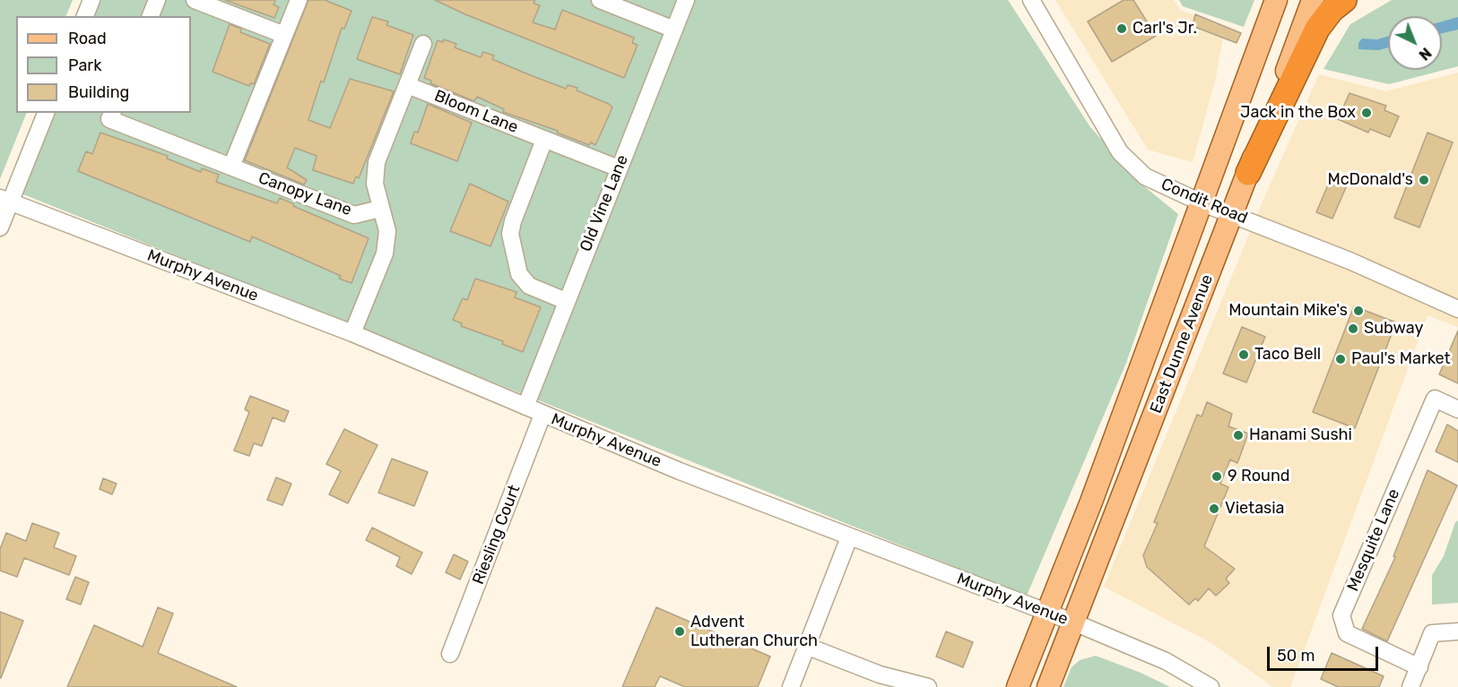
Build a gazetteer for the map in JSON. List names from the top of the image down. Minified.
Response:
{"streets":{"main road":["East Dunne Avenue"],"street":["Bloom Lane","Canopy Lane","Condit Road","Old Vine Lane","Murphy Avenue","Riesling Court","Mesquite Lane"]},"crossings":[["Bloom Lane","Old Vine Lane"],["Condit Road","East Dunne Avenue"],["Old Vine Lane","Murphy Avenue"],["Murphy Avenue","East Dunne Avenue"],["Murphy Avenue","Riesling Court"]],"places":["Carl's Jr.","Jack in the Box","McDonald's","Mountain Mike's","Subway","Taco Bell","Paul's Market","Hanami Sushi","9 Round","Vietasia","Advent Lutheran Church"],"legend":["Road","Park","Building"],"scale_bar":"50 m","north":"bottom right"}
